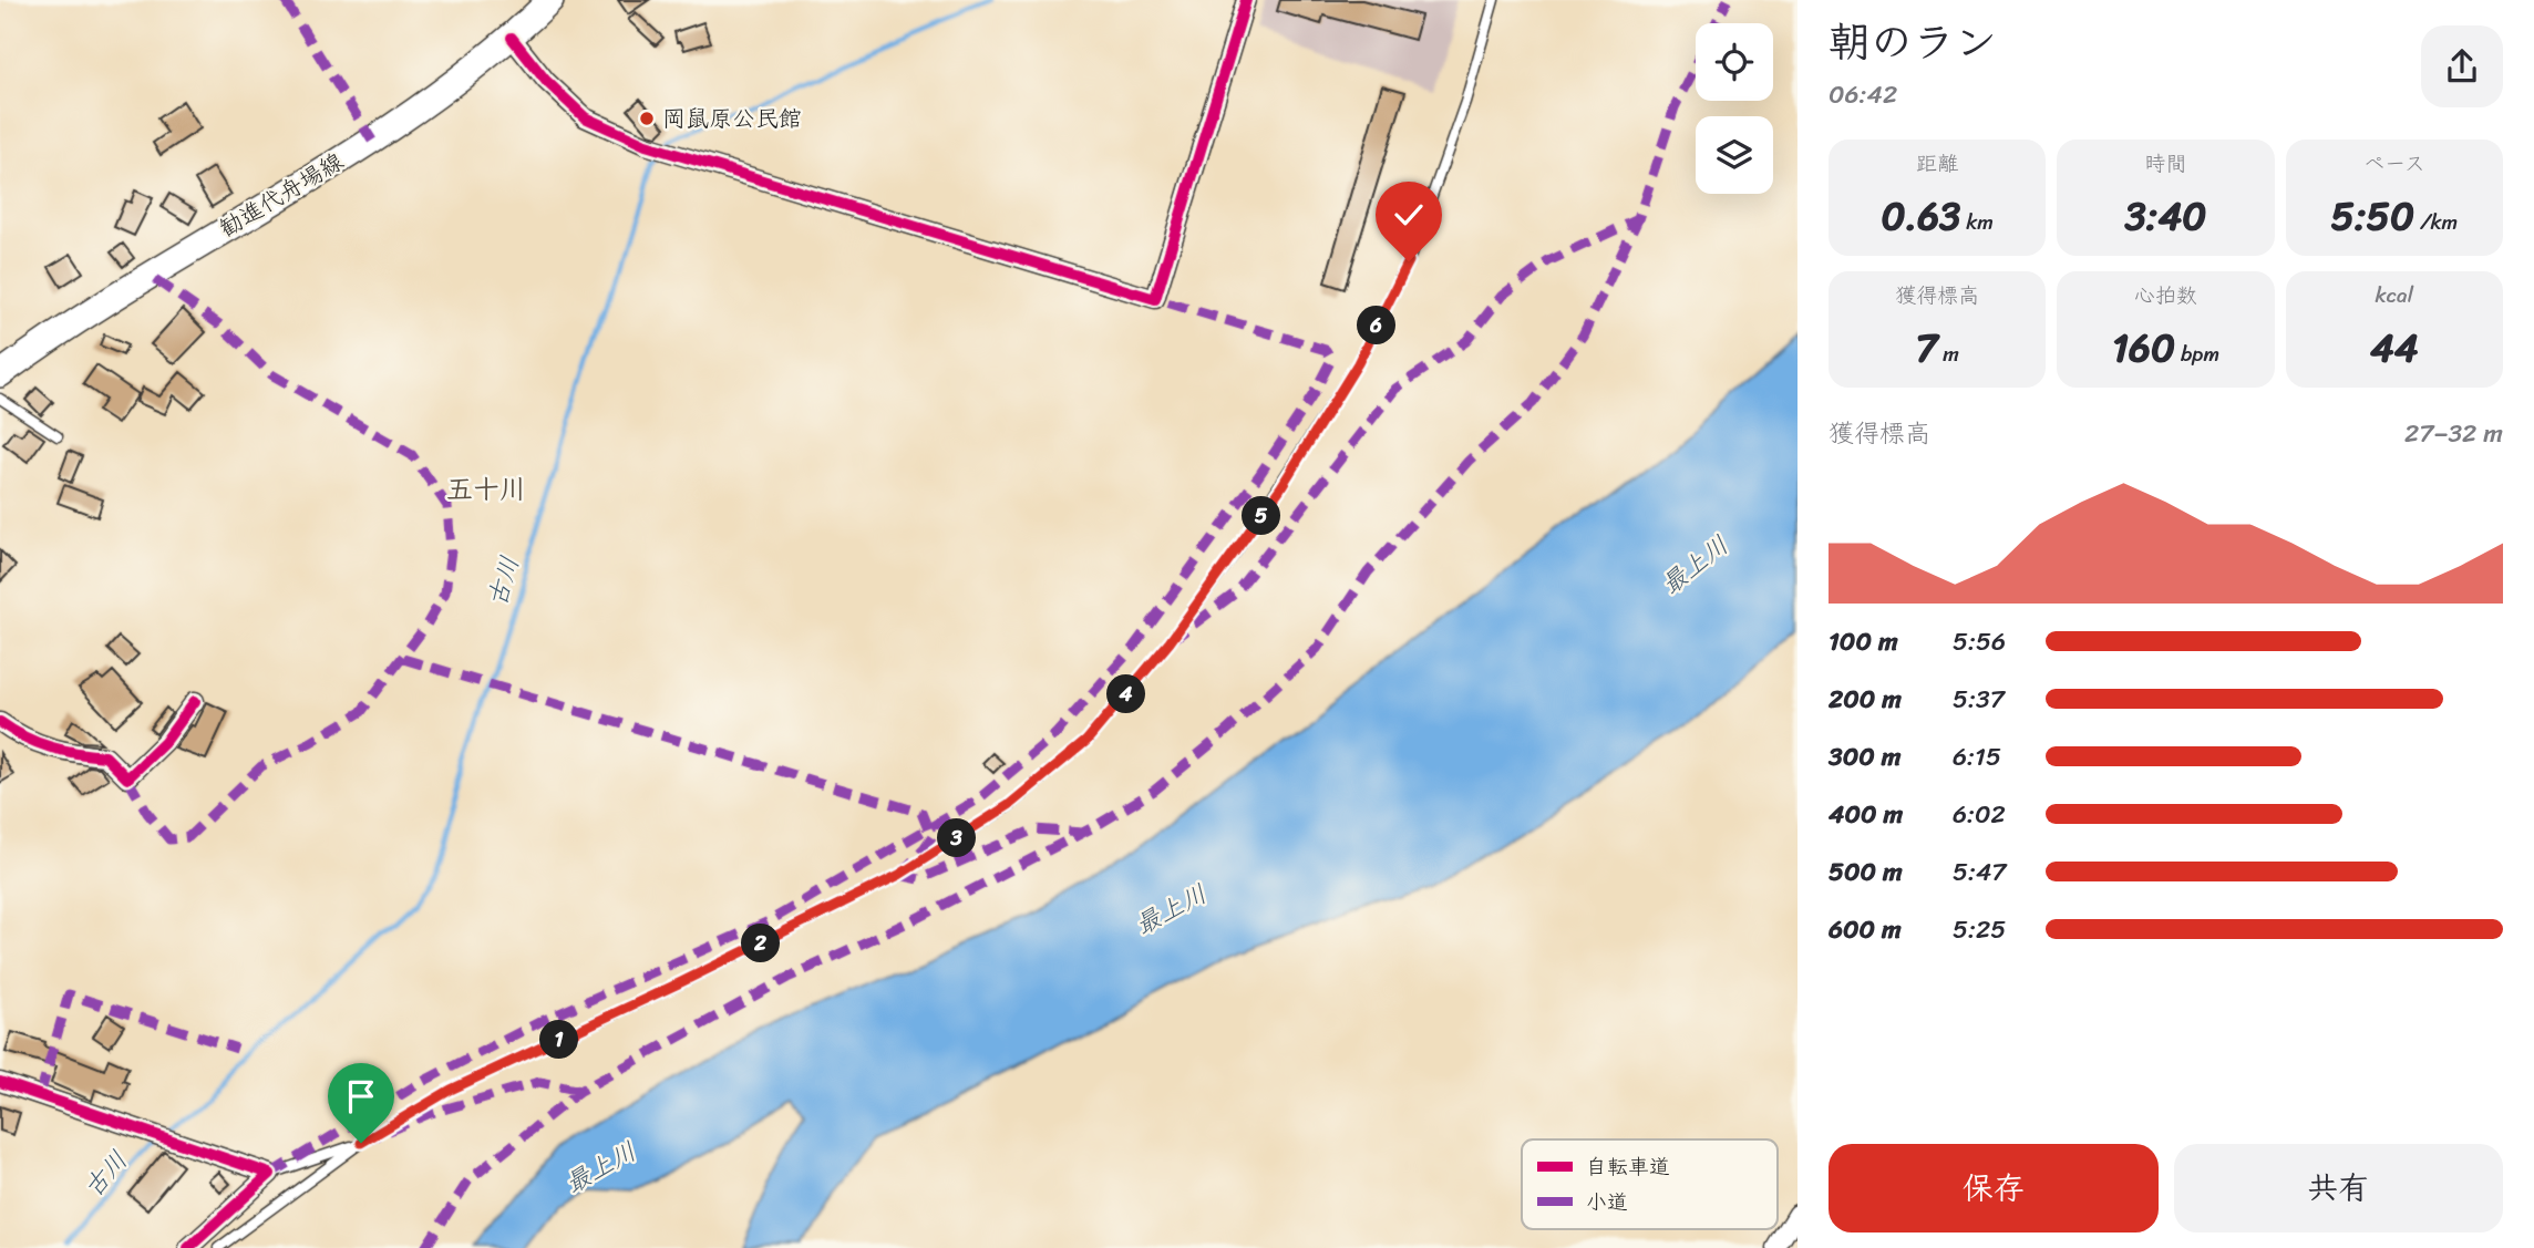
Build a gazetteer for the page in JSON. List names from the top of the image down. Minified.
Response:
{"streets":{"main road":["勧進代舟場線"]},"districts":["五十川"],"water":["最上川","古川"],"places":["岡鼠原公民館"],"legend":["自転車道","小道"],"page":{"heading":["朝のラン","06:42"],"stats":[["距離","0.63 km"],["時間","3:40"],["ペース","5:50 /km"],["獲得標高","7 m"],["心拍数","160 bpm"],["kcal","44"]],"pins":["6","5","4","3","2","1"],"chart":["獲得標高","27–32 m"],"list":[{"name":"100 m","note":"5:56"},{"name":"200 m","note":"5:37"},{"name":"300 m","note":"6:15"},{"name":"400 m","note":"6:02"},{"name":"500 m","note":"5:47"},{"name":"600 m","note":"5:25"}],"buttons":["保存","共有"]}}
